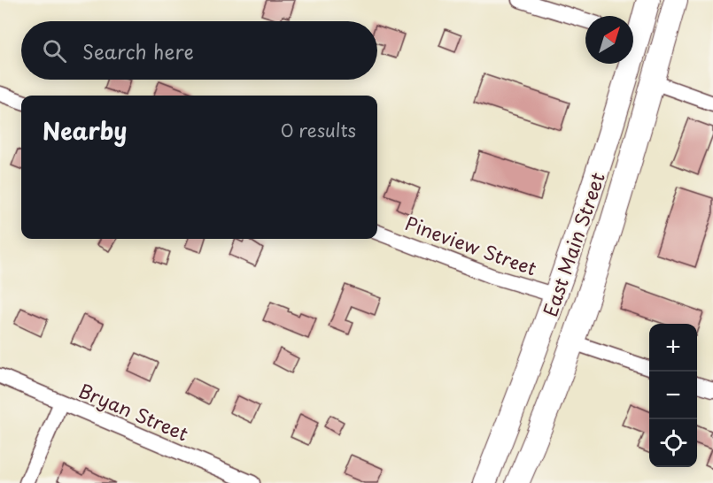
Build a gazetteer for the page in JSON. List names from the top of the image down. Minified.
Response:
{"streets":{"main road":["East Main Street"],"street":["Pineview Street","Bryan Street"]},"crossings":[["East Main Street","Pineview Street"]],"north":"top right","page":{"search":"Search here","heading":["Nearby","0 results"],"map_buttons":["+","−"]}}
